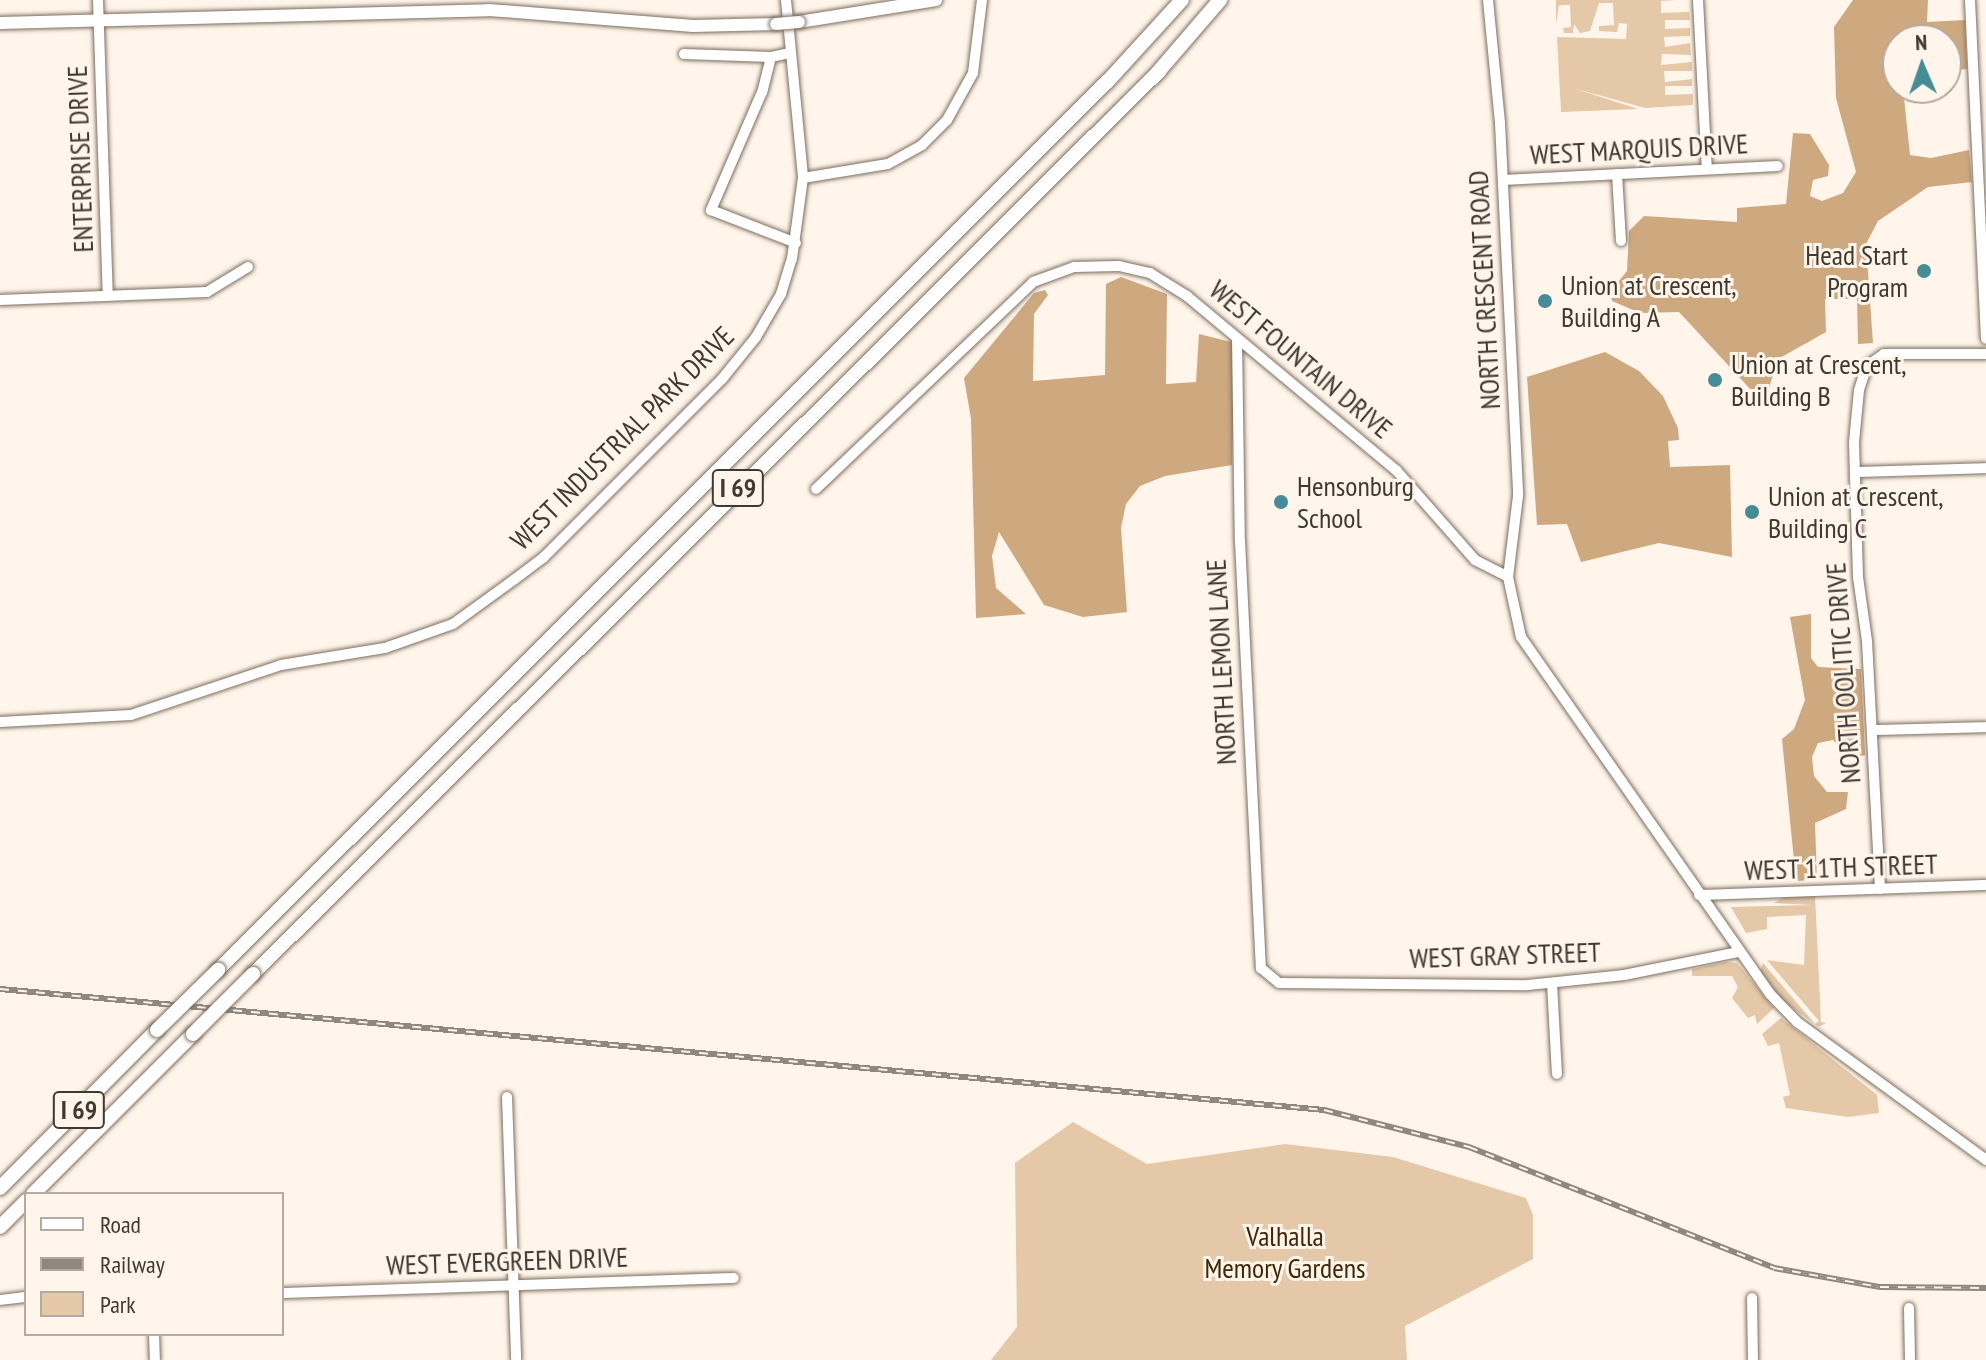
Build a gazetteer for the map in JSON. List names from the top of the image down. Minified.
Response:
{"streets":{"highway":["I 69"],"street":["WEST MARQUIS DRIVE","ENTERPRISE DRIVE","NORTH CRESCENT ROAD","WEST FOUNTAIN DRIVE","WEST INDUSTRIAL PARK DRIVE","NORTH LEMON LANE","NORTH OOLITIC DRIVE","WEST 11TH STREET","WEST GRAY STREET","WEST EVERGREEN DRIVE"]},"crossings":[["WEST MARQUIS DRIVE","NORTH CRESCENT ROAD"],["NORTH CRESCENT ROAD","WEST FOUNTAIN DRIVE"],["WEST FOUNTAIN DRIVE","NORTH LEMON LANE"],["NORTH LEMON LANE","WEST GRAY STREET"],["NORTH OOLITIC DRIVE","WEST 11TH STREET"]],"parks":["Valhalla Memory Gardens"],"places":["Head Start Program","Union at Crescent, Building A","Union at Crescent, Building B","Hensonburg School","Union at Crescent, Building C"],"legend":["Road","Railway","Park"],"north":"top"}
